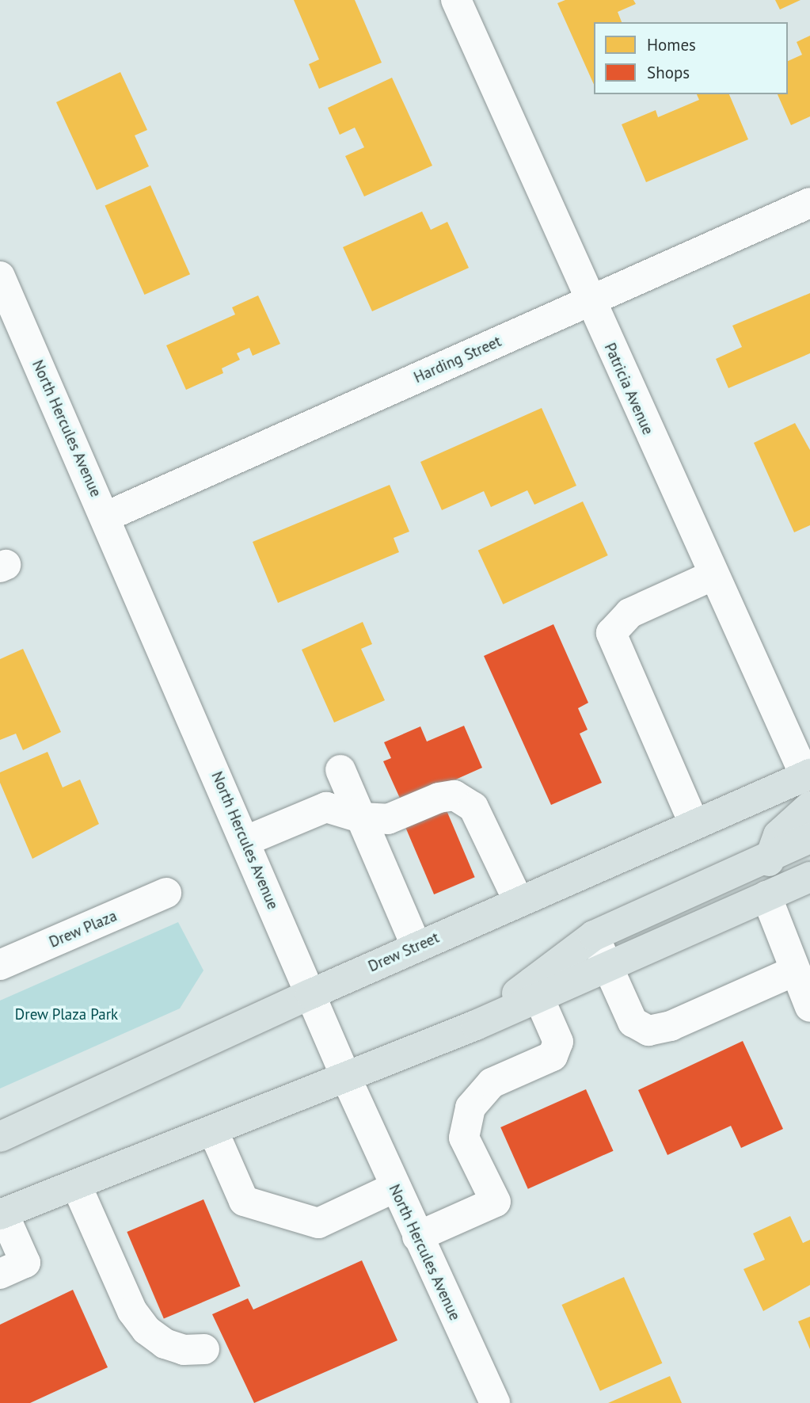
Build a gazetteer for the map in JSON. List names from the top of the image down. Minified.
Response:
{"streets":{"main road":["Drew Street"],"street":["Harding Street","Patricia Avenue","North Hercules Avenue","Drew Plaza"]},"crossings":[["Harding Street","Patricia Avenue"],["Harding Street","North Hercules Avenue"],["Patricia Avenue","Drew Street"],["North Hercules Avenue","Drew Street"]],"parks":["Drew Plaza Park"],"legend":["Homes","Shops"]}
